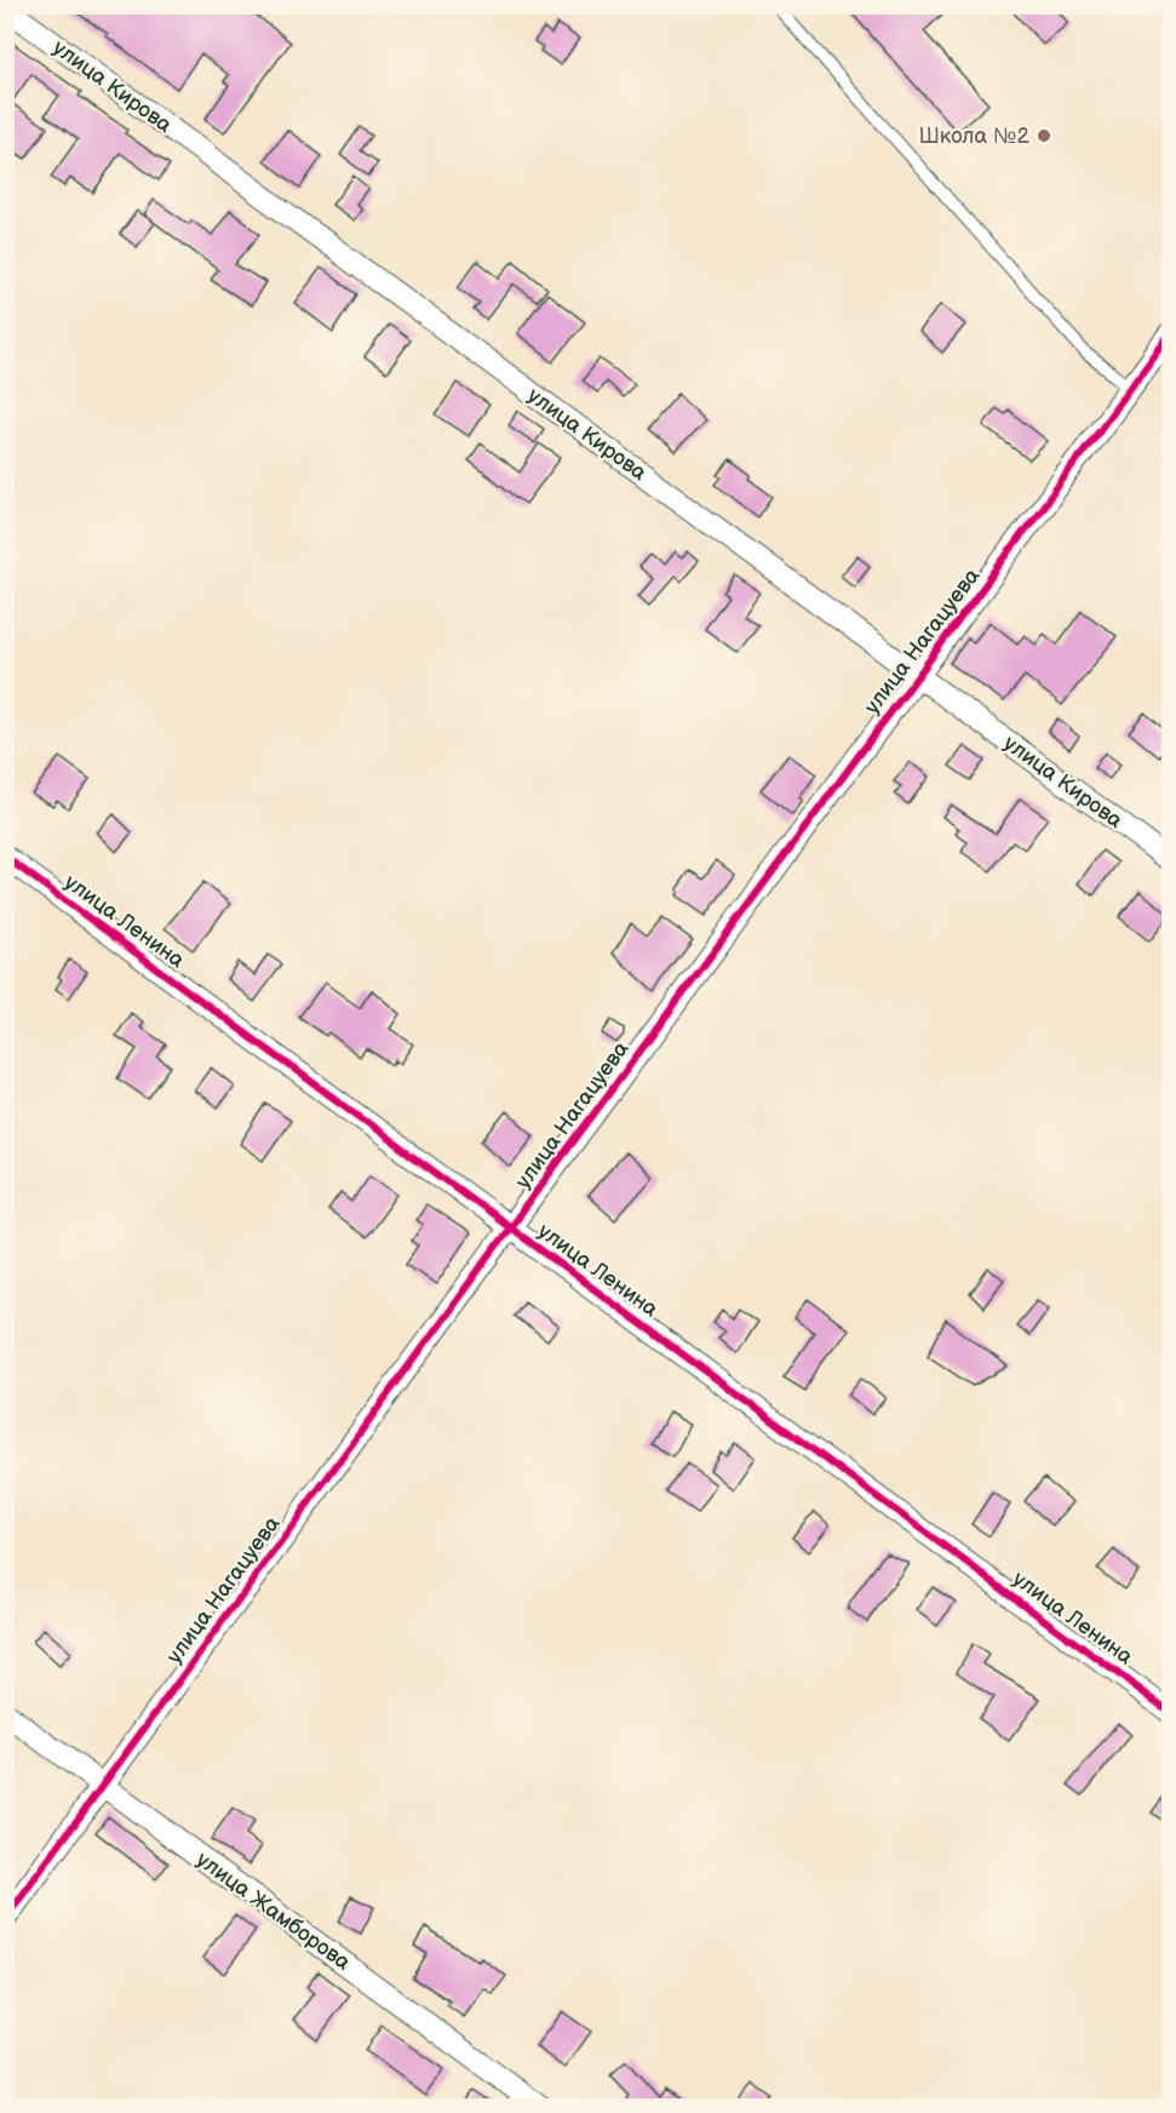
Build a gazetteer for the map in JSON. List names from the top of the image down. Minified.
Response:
{"streets":{"street":["улица Кирова","улица Нагацуева","улица Ленина","улица Жамборова"]},"crossings":[["улица Кирова","улица Нагацуева"],["улица Нагацуева","улица Ленина"],["улица Нагацуева","улица Жамборова"]],"places":["Школа №2"]}
